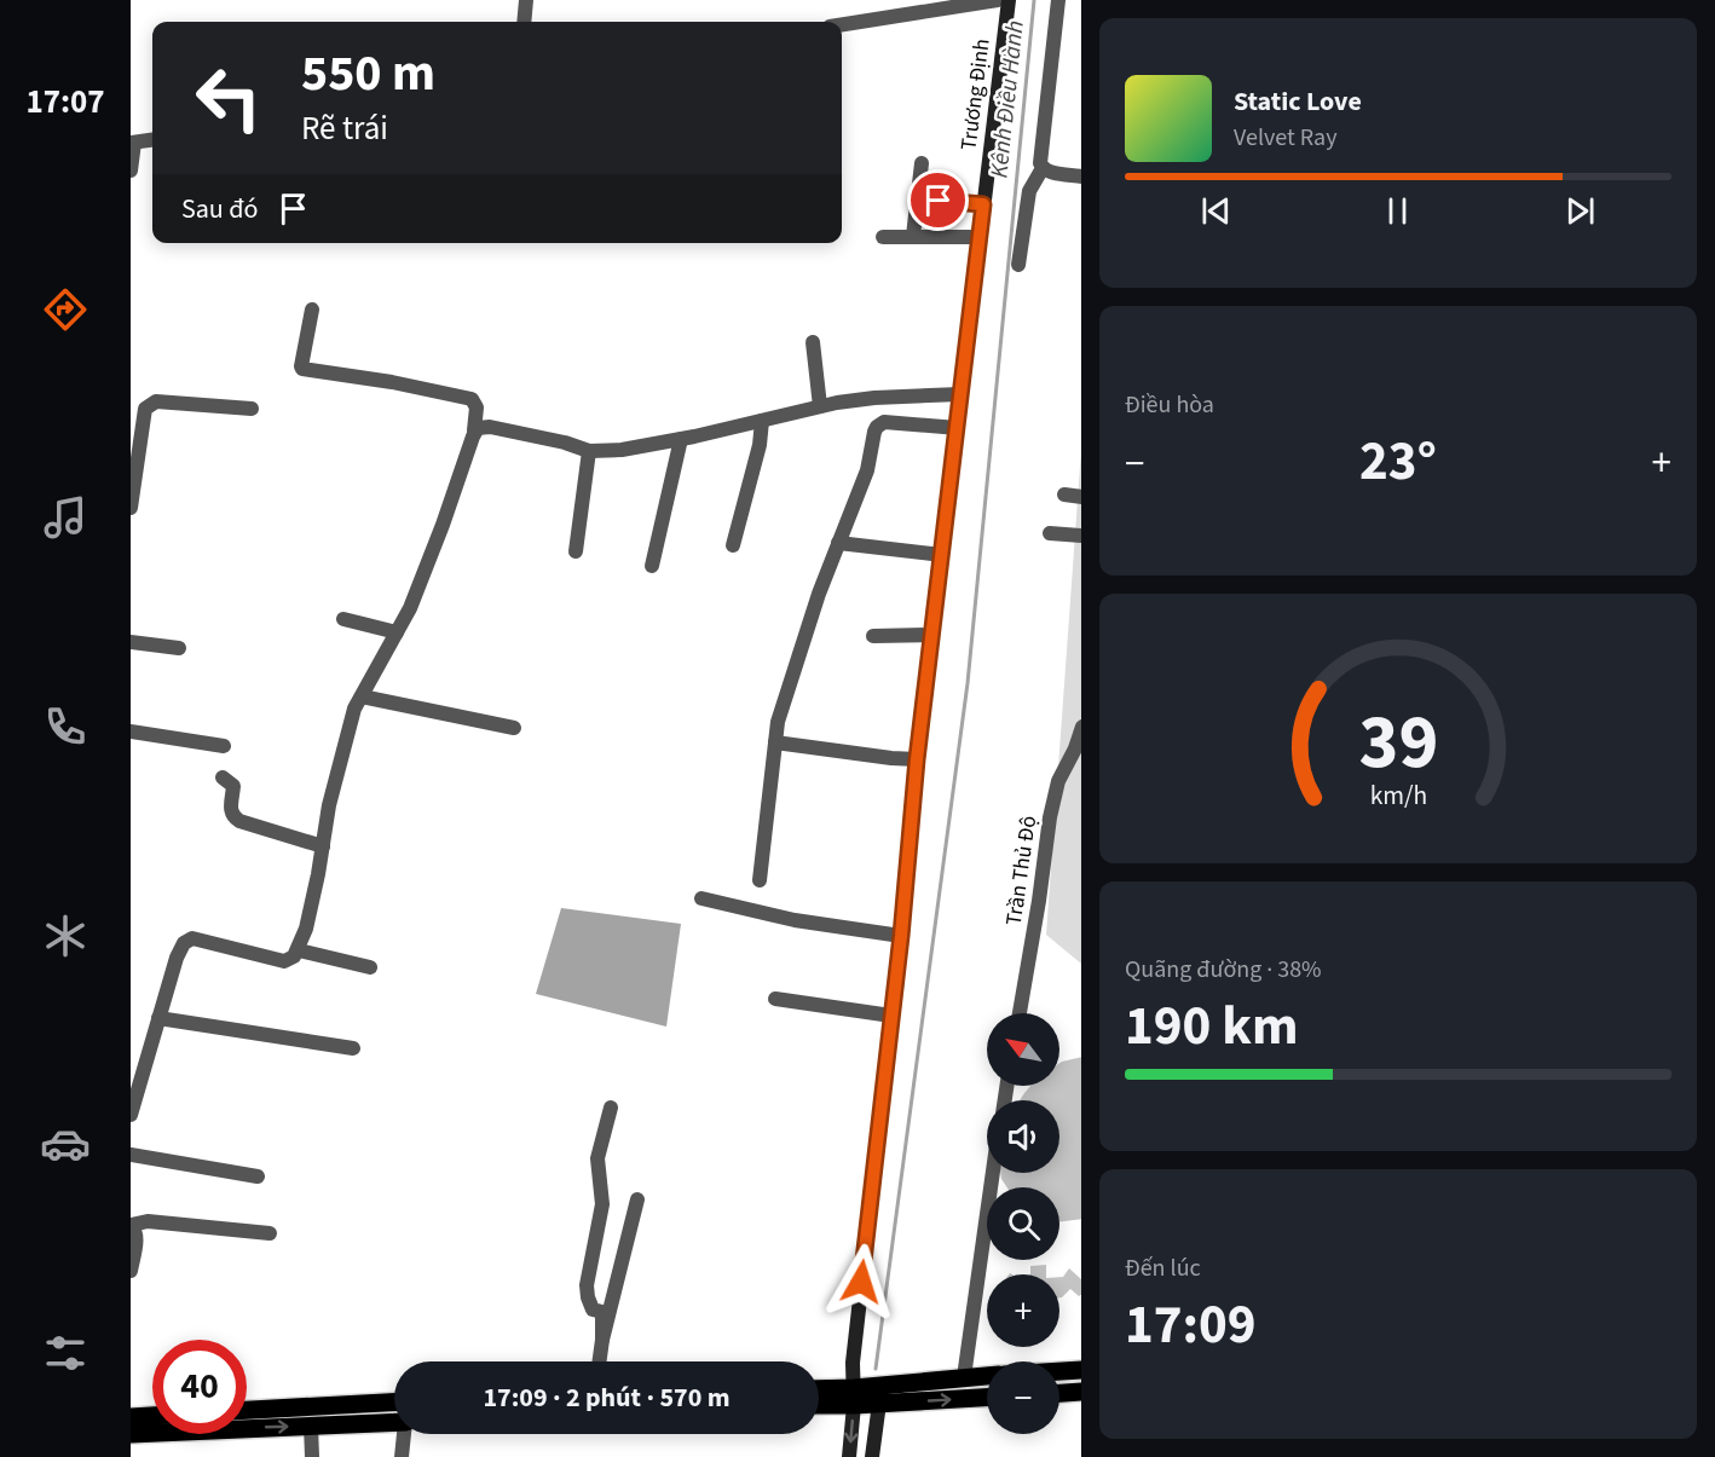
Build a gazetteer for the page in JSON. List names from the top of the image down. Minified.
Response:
{"streets":{"street":["Trương Định","Trần Thủ Độ"]},"water":["Kênh Điều Hành"],"north":"top left","page":{"tabs":"17:07","turn":["550 m","Rẽ trái"],"song":["Static Love","Velvet Ray"],"then":"Sau đó","tile":["Điều hòa",["Quãng đường · 38%","190 km"],["Đến lúc","17:09"]],"heat":["−","23°","+"],"map_buttons":["+","−"],"limit":"40","trip":"17:09 · 2 phút · 570 m","gauge":["39","km/h"]}}
